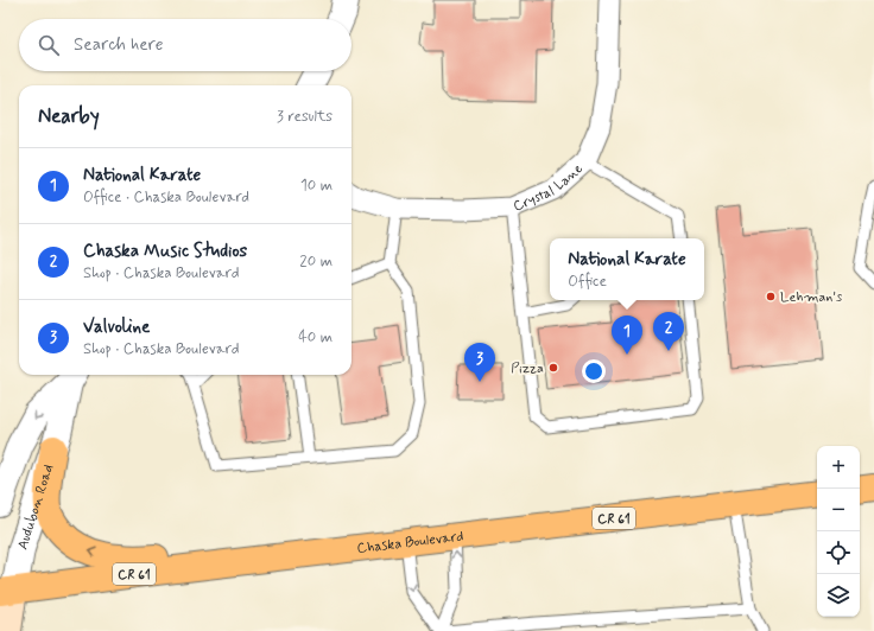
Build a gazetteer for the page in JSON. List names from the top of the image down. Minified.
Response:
{"streets":{"main road":["Audubon Road","CR 61","Chaska Boulevard"],"street":["Crystal Lane"]},"crossings":[["Audubon Road","Chaska Boulevard"]],"places":["Lehman's","Pizza"],"page":{"search":"Search here","heading":["Nearby","3 results"],"list":[{"mark":"1","name":"National Karate","note":"Office · Chaska Boulevard","value":"10 m"},{"mark":"2","name":"Chaska Music Studios","note":"Shop · Chaska Boulevard","value":"20 m"},{"mark":"3","name":"Valvoline","note":"Shop · Chaska Boulevard","value":"40 m"}],"popup":["National Karate","Office"],"pins":["2","1","3"],"map_buttons":["+","−"]}}
